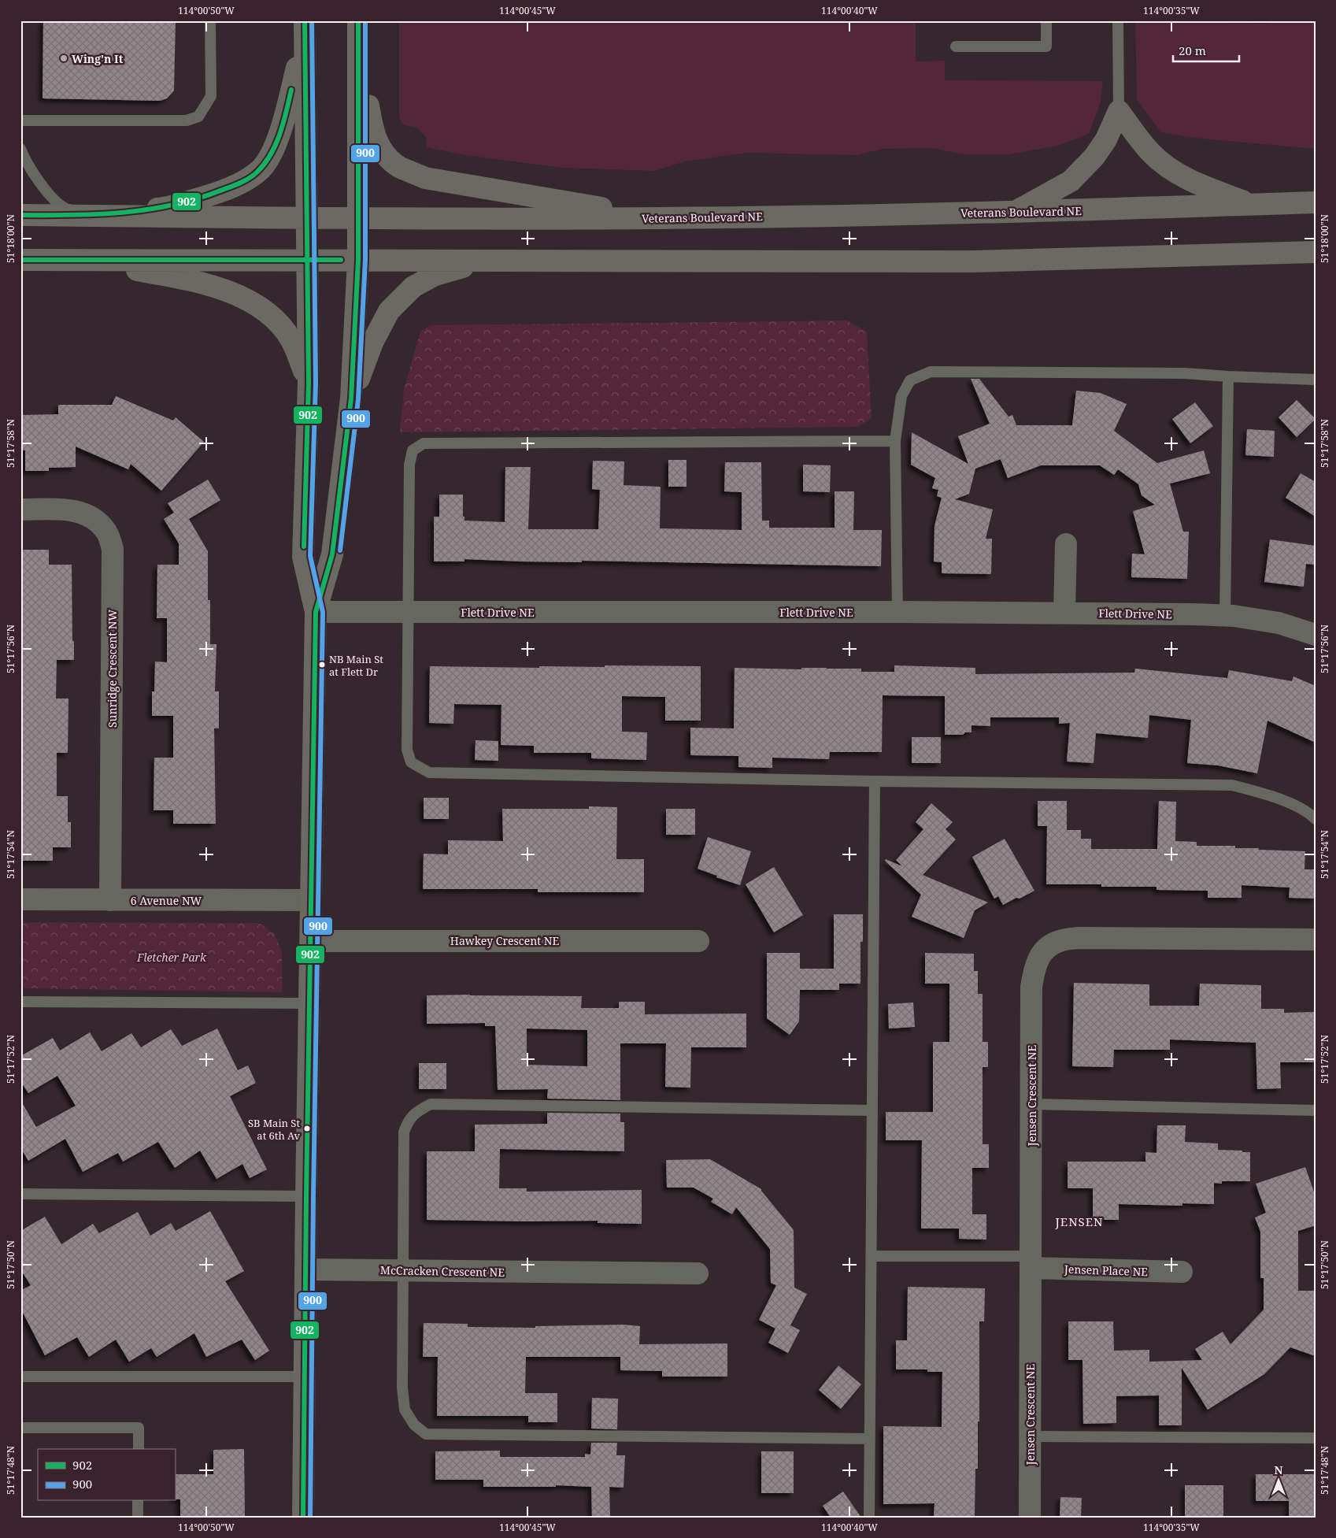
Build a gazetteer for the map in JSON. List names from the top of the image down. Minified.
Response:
{"streets":{"main road":["Veterans Boulevard NE"],"street":["Flett Drive NE","Sunridge Crescent NW","6 Avenue NW","Hawkey Crescent NE","Jensen Crescent NE","Jensen Place NE","McCracken Crescent NE"]},"crossings":[["Sunridge Crescent NW","6 Avenue NW"],["Jensen Crescent NE","Jensen Place NE"]],"districts":["JENSEN"],"parks":["Fletcher Park"],"places":["Wing'n It","NB Main St at Flett Dr","SB Main St at 6th Av"],"lines":["transit line 902","transit line 900"],"legend":["902","900"],"scale_bar":"20 m","north":"top","coordinates":["114°00'50\"W","114°00'45\"W","114°00'40\"W","114°00'35\"W","51°18'00\"N","51°17'58\"N","51°17'56\"N","51°17'54\"N","51°17'52\"N","51°17'50\"N","51°17'48\"N"]}
